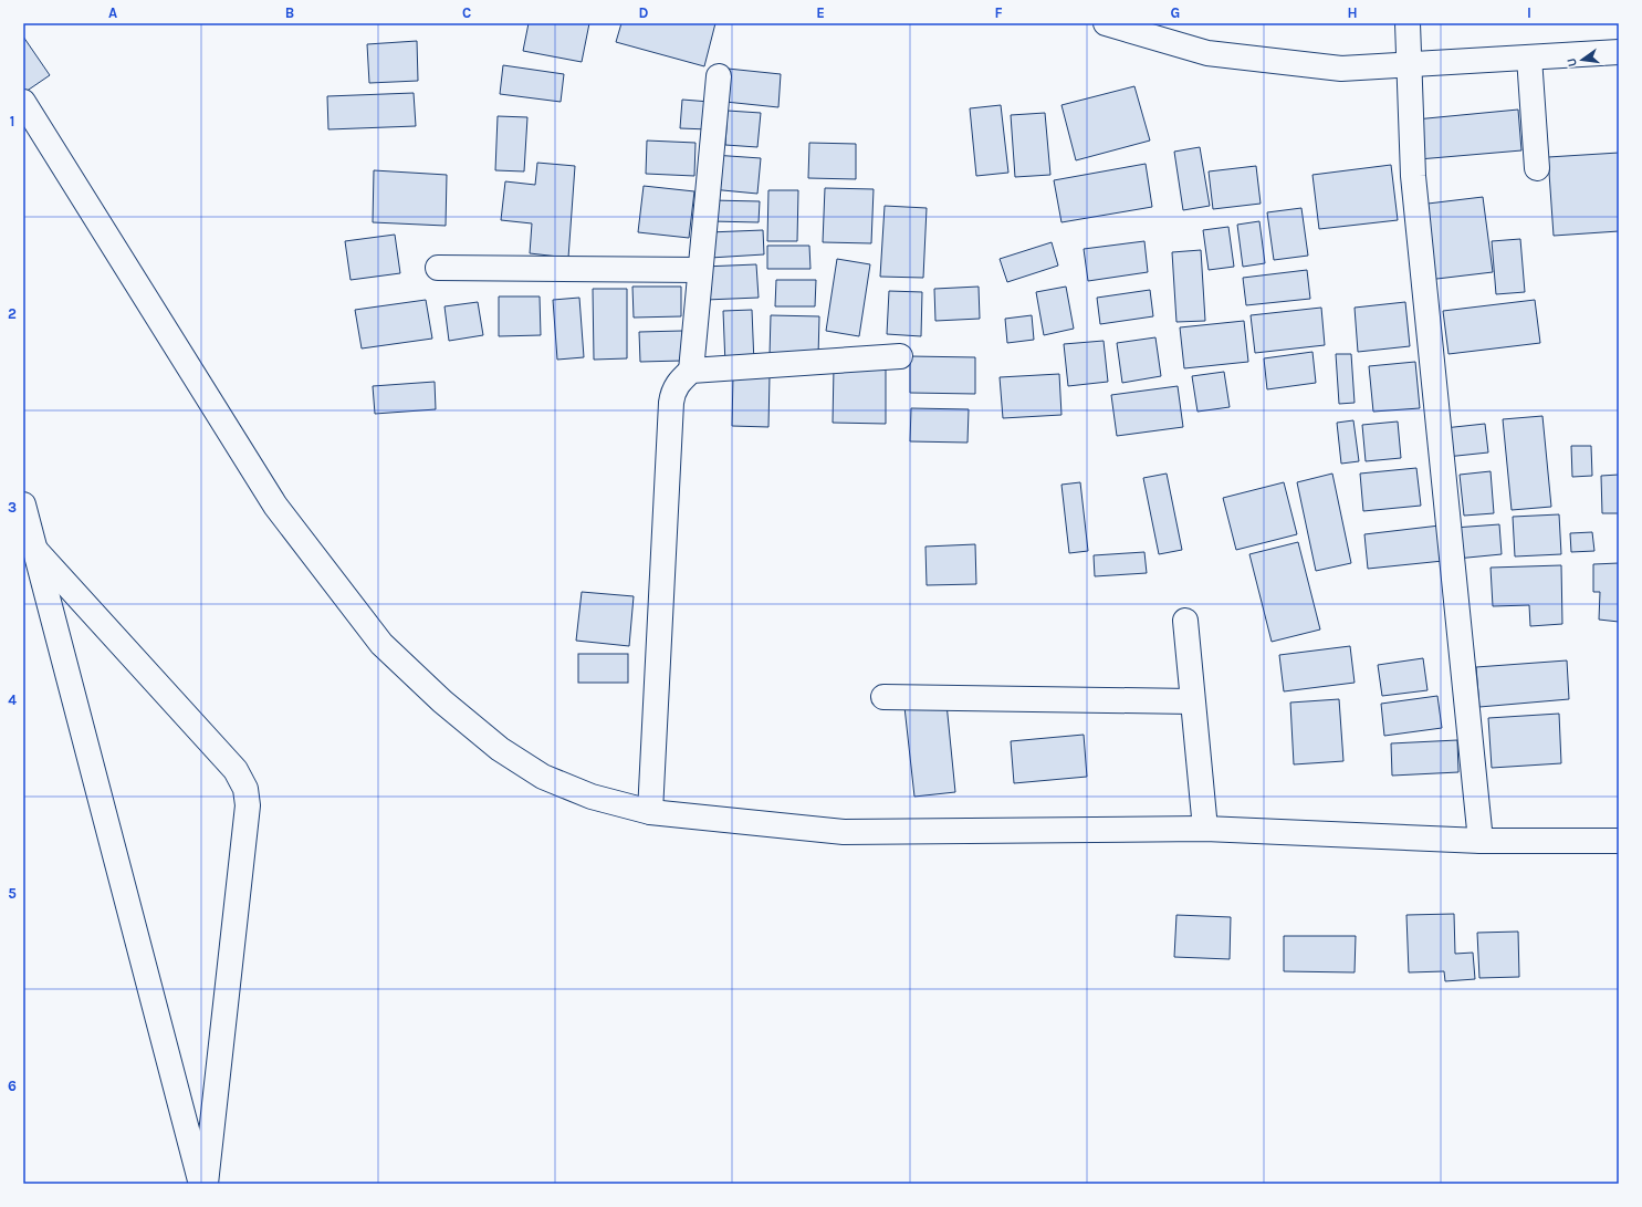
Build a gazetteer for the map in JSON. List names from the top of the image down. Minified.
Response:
{"north":"left","grid":{"columns":["A","B","C","D","E","F","G","H","I"],"rows":["1","2","3","4","5","6"]}}
